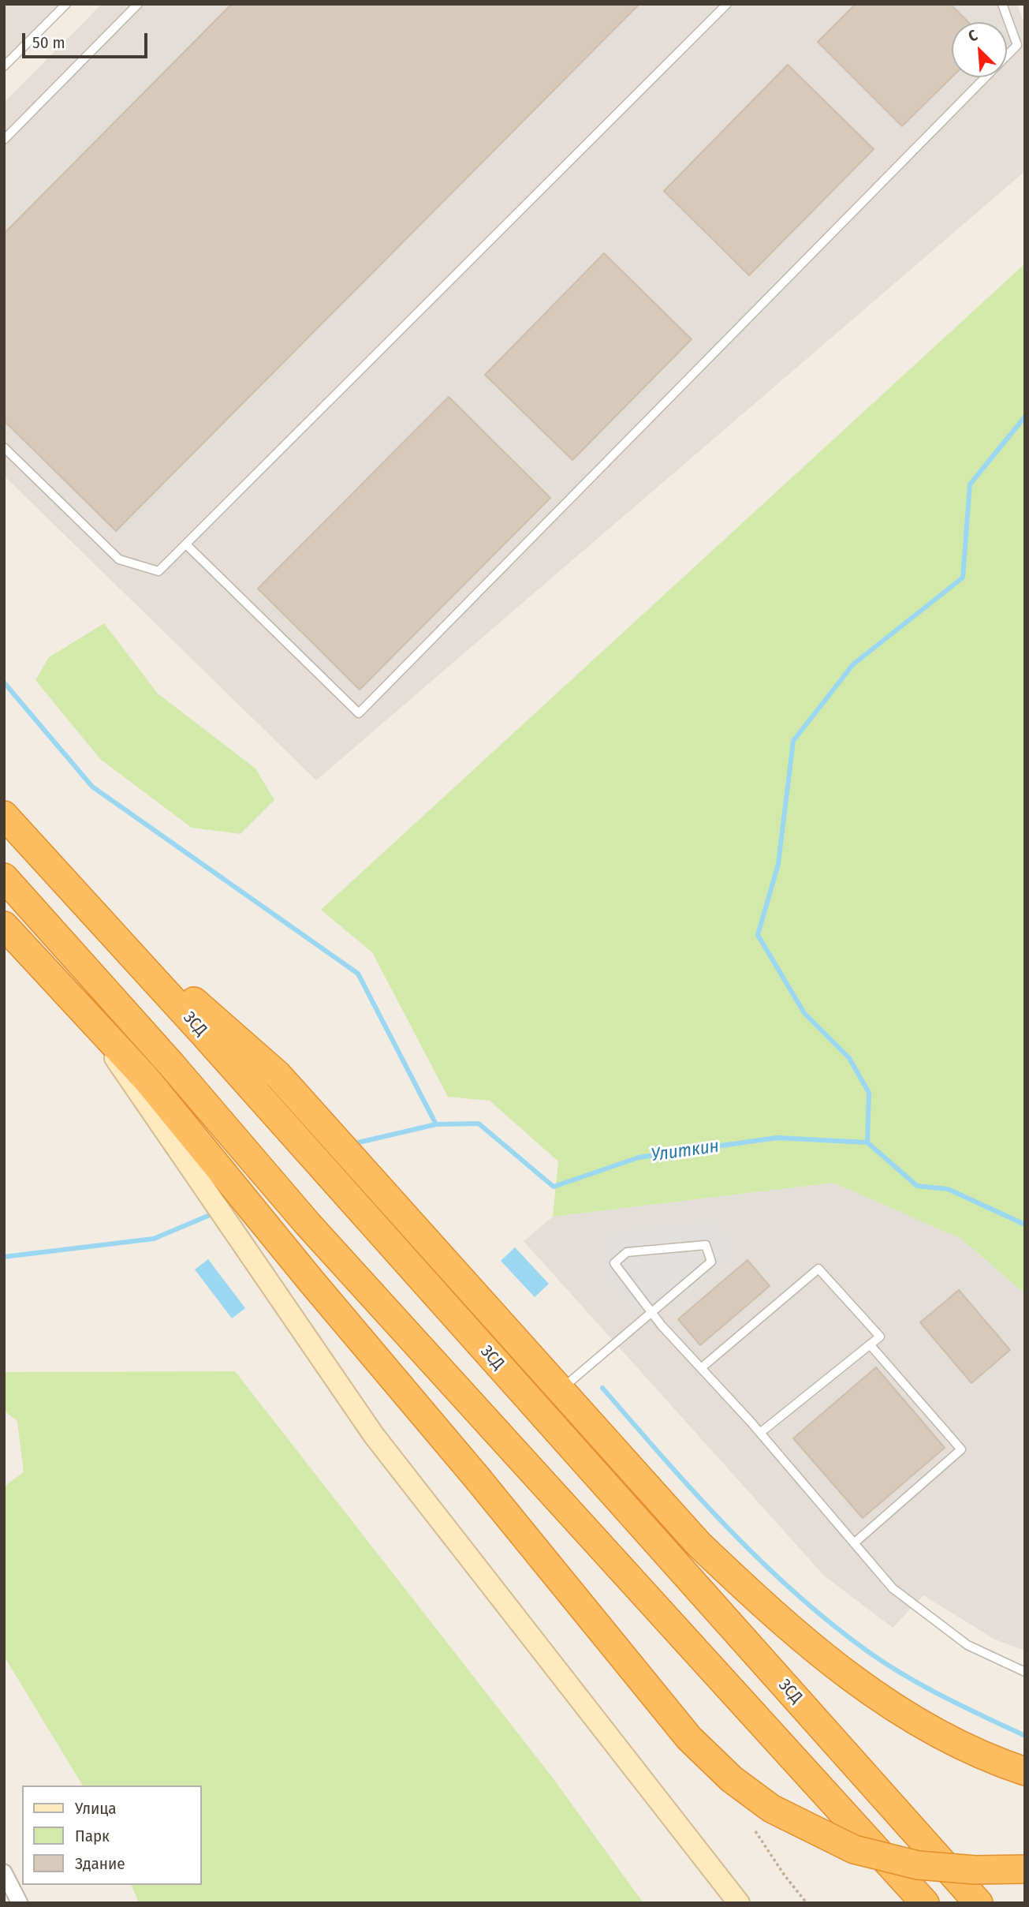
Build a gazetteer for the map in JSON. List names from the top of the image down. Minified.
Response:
{"streets":{"highway":["ЗСД"]},"water":["Улиткин"],"legend":["Улица","Парк","Здание"],"scale_bar":"50 m","north":"top left"}
